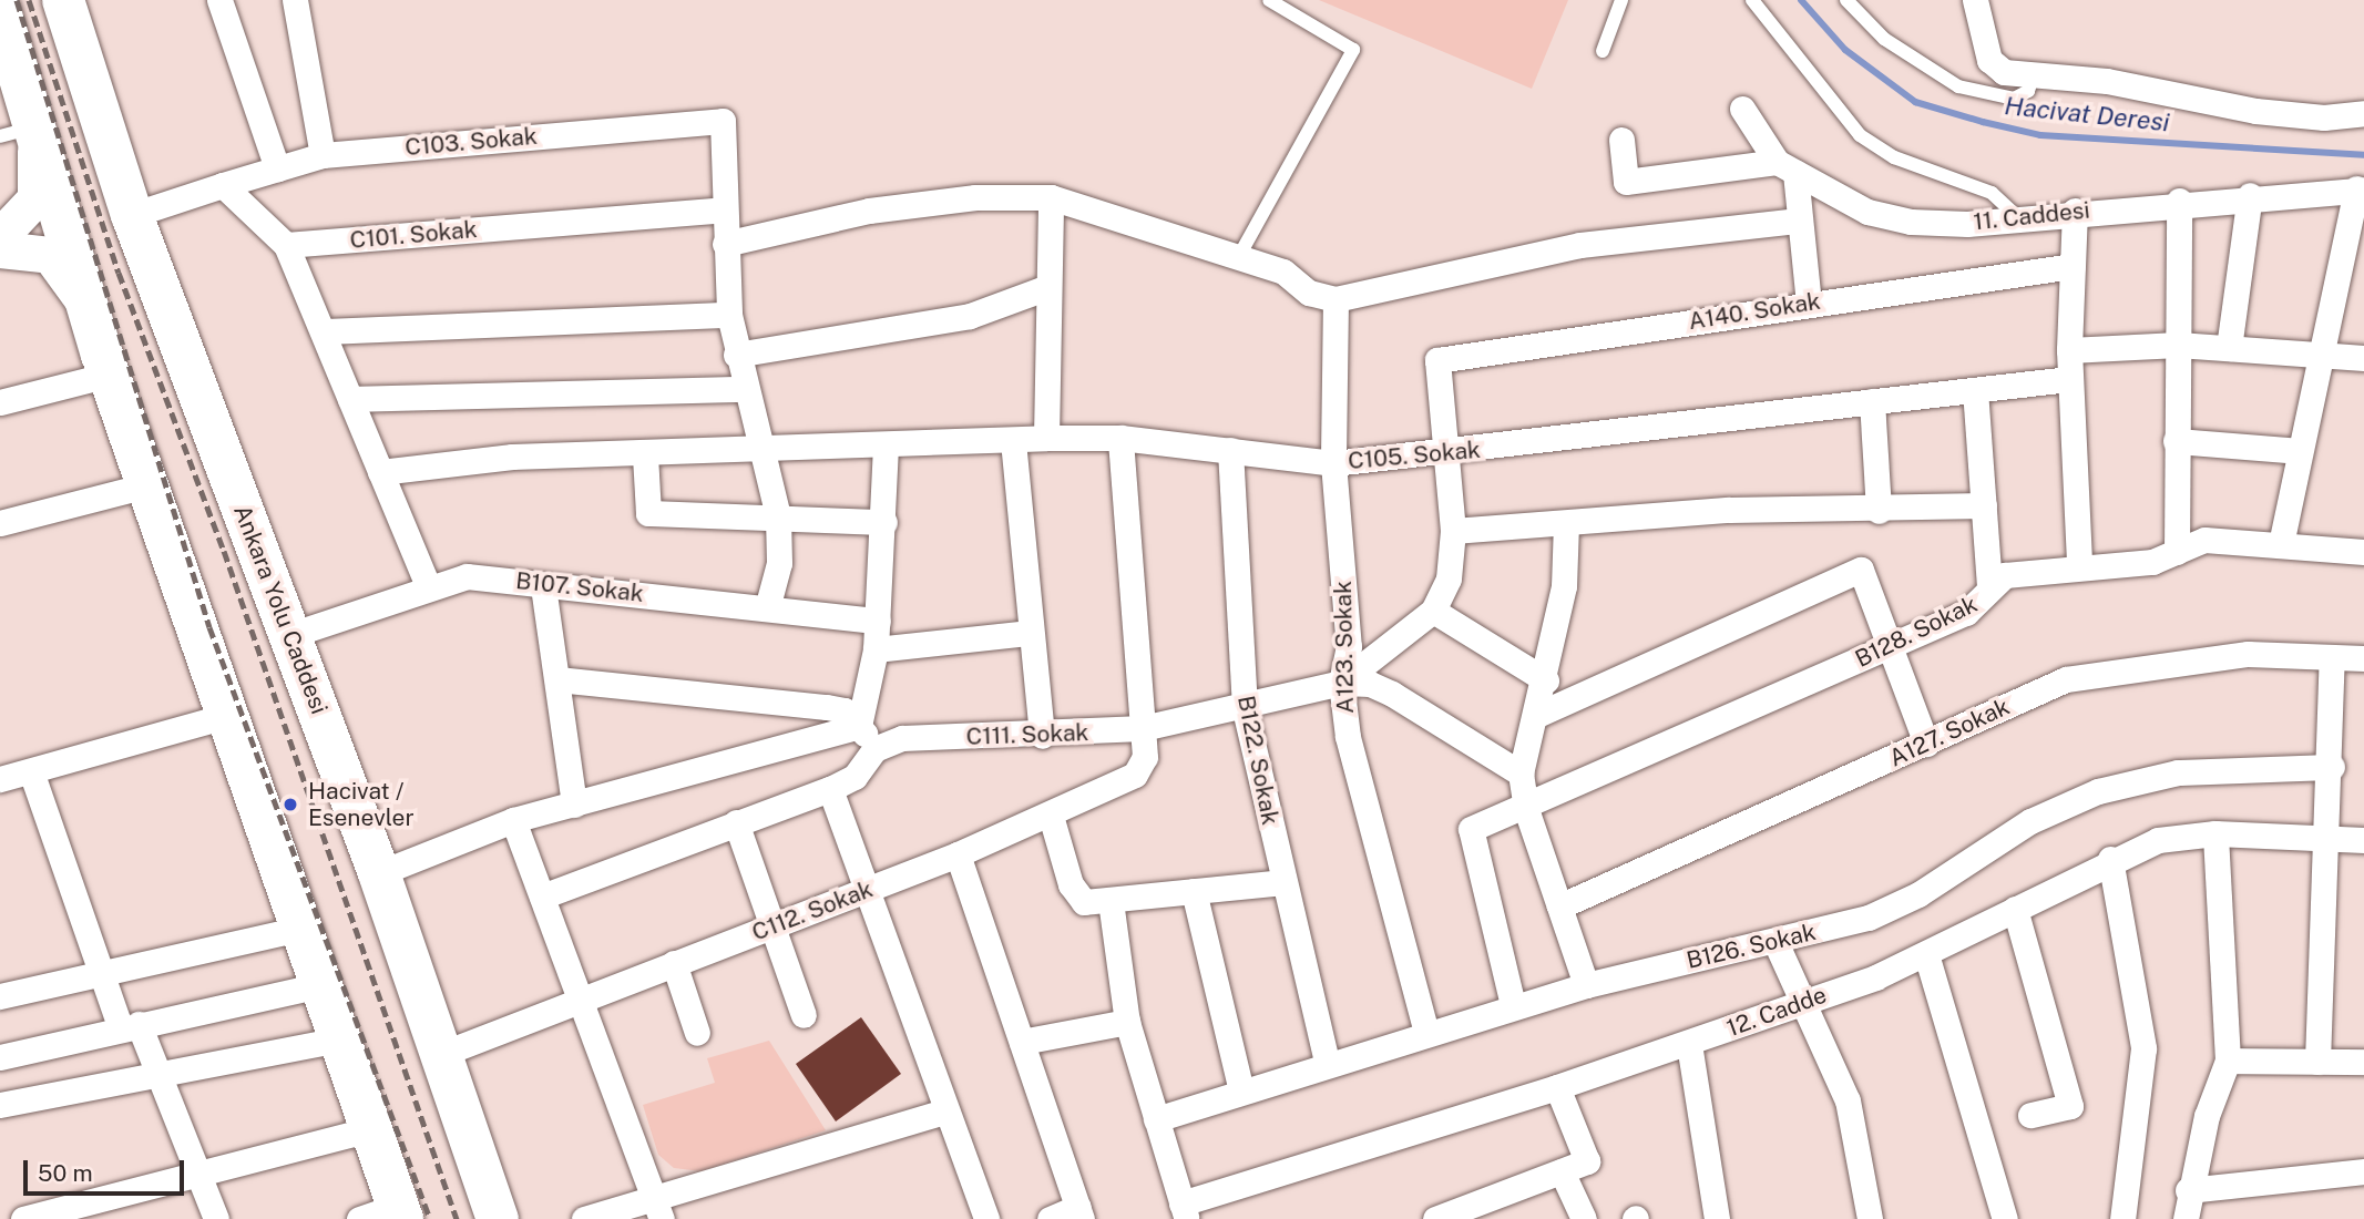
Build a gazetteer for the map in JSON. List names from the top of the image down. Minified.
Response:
{"streets":{"highway":["Ankara Yolu Caddesi"],"street":["C103. Sokak","11. Caddesi","C101. Sokak","A140. Sokak","C105. Sokak","B107. Sokak","B128. Sokak","A123. Sokak","A127. Sokak","C111. Sokak","B122. Sokak","C112. Sokak","B126. Sokak","12. Cadde"]},"crossings":[["C103. Sokak","C101. Sokak"],["A140. Sokak","C105. Sokak"],["C105. Sokak","A123. Sokak"],["C105. Sokak","B122. Sokak"],["C105. Sokak","C112. Sokak"],["B107. Sokak","Ankara Yolu Caddesi"],["Ankara Yolu Caddesi","C112. Sokak"],["B128. Sokak","B126. Sokak"],["A123. Sokak","C111. Sokak"],["A123. Sokak","B126. Sokak"],["C111. Sokak","B122. Sokak"],["C111. Sokak","C112. Sokak"],["B122. Sokak","B126. Sokak"]],"water":["Hacivat Deresi"],"places":["Hacivat / Esenevler"],"scale_bar":"50 m"}
